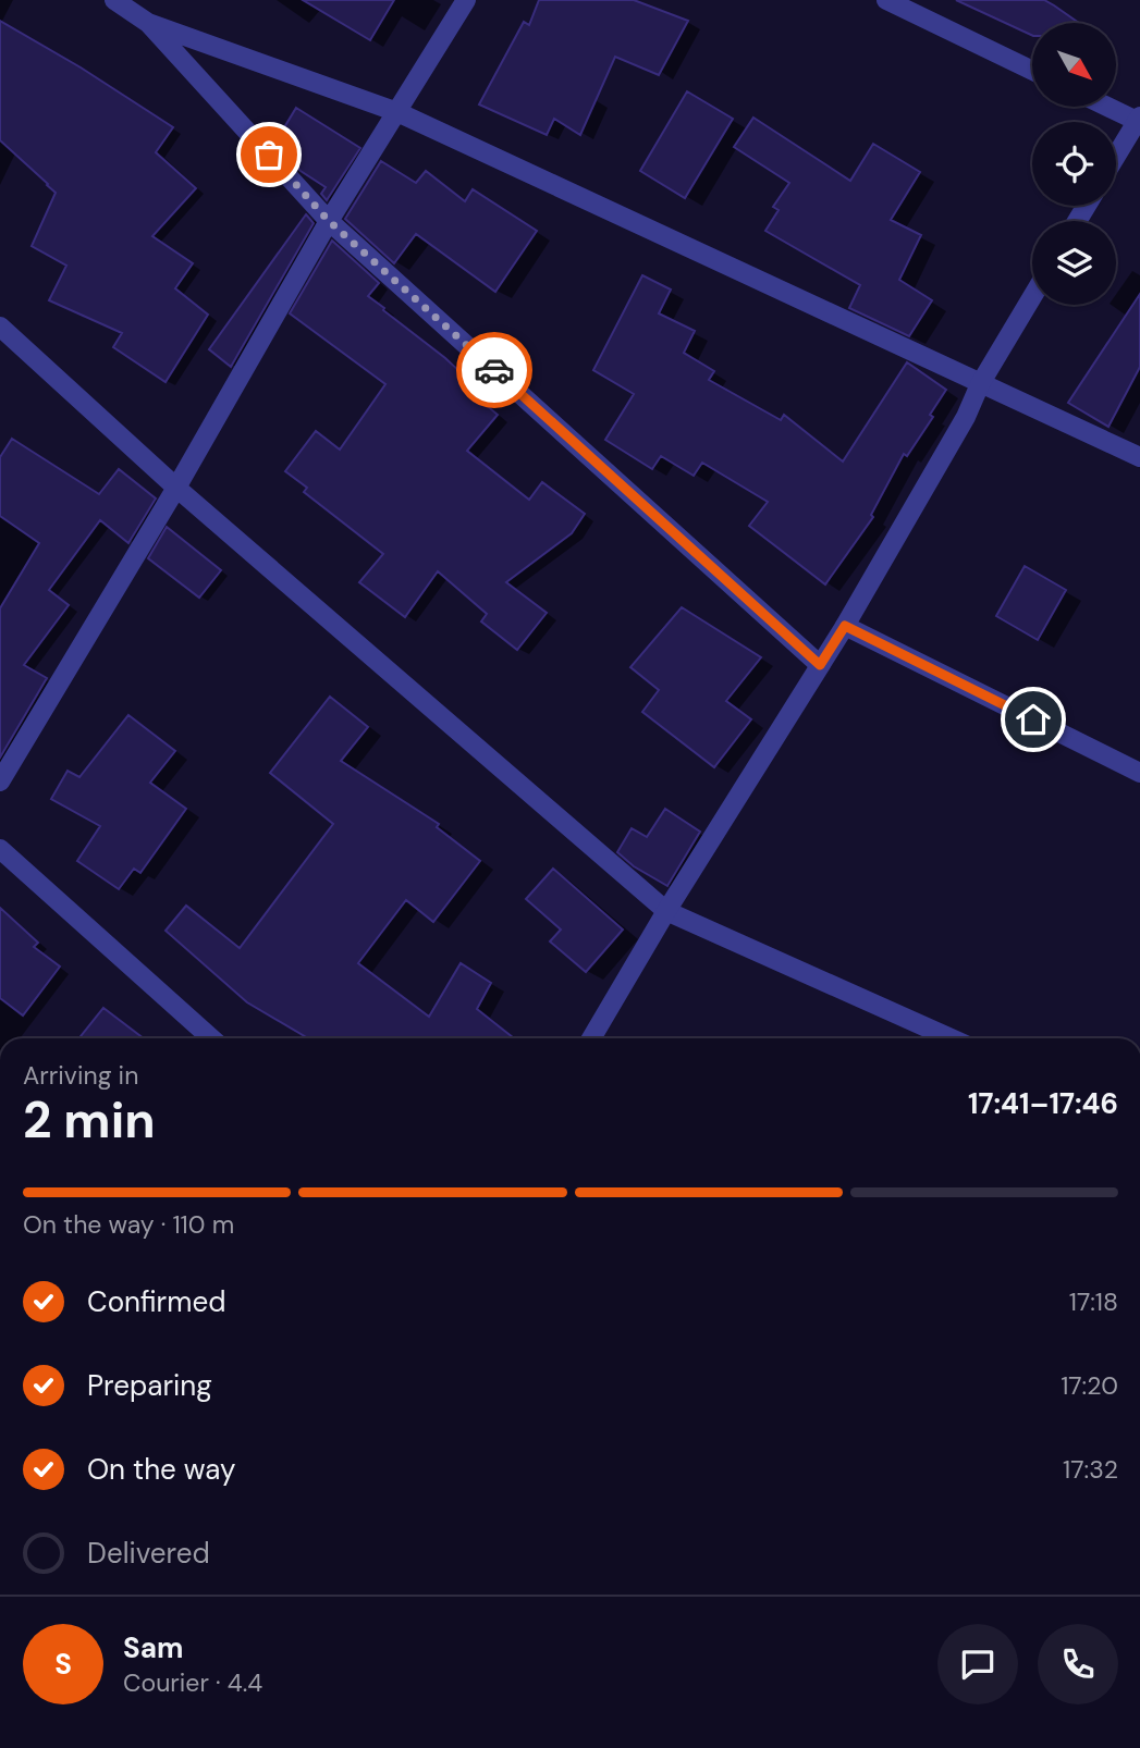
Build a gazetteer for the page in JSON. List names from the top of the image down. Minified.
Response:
{"north":"bottom right","page":{"heading":["2 min","Arriving in","17:41–17:46"],"panel":["Sam","Courier · 4.4"],"bar":"On the way · 110 m","list":[["Confirmed","17:18"],["Preparing","17:20"],["On the way","17:32"],"Delivered"],"round":"S"}}
